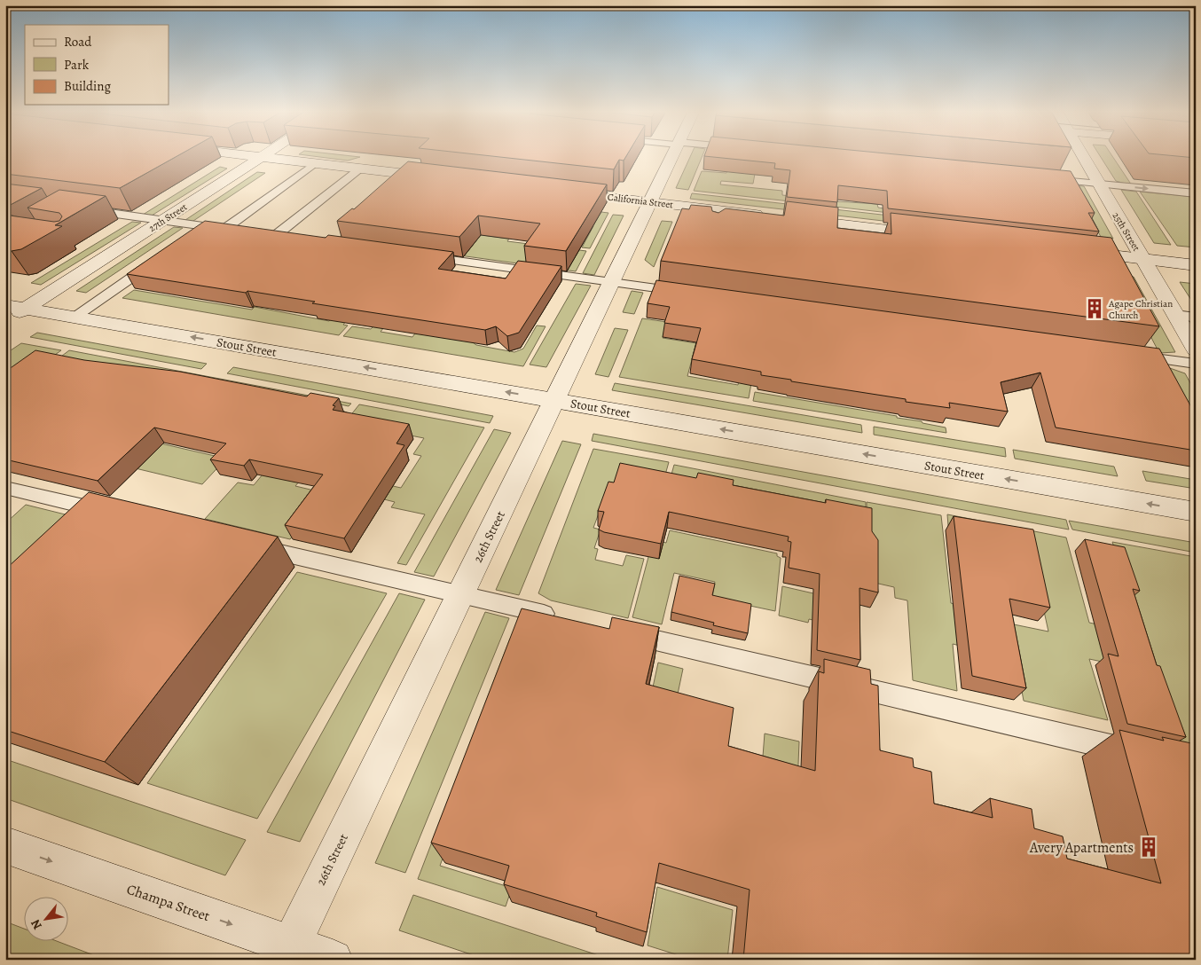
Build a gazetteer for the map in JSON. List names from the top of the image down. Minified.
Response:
{"streets":{"street":["California Street","27th Street","25th Street","Stout Street","26th Street","Champa Street"]},"crossings":[["California Street","26th Street"],["27th Street","Stout Street"],["Stout Street","26th Street"],["26th Street","Champa Street"]],"one_way":["Stout Street","Champa Street"],"places":{"building":["Agape Christian Church","Avery Apartments"]},"legend":["Road","Park","Building"],"north":"bottom left"}
